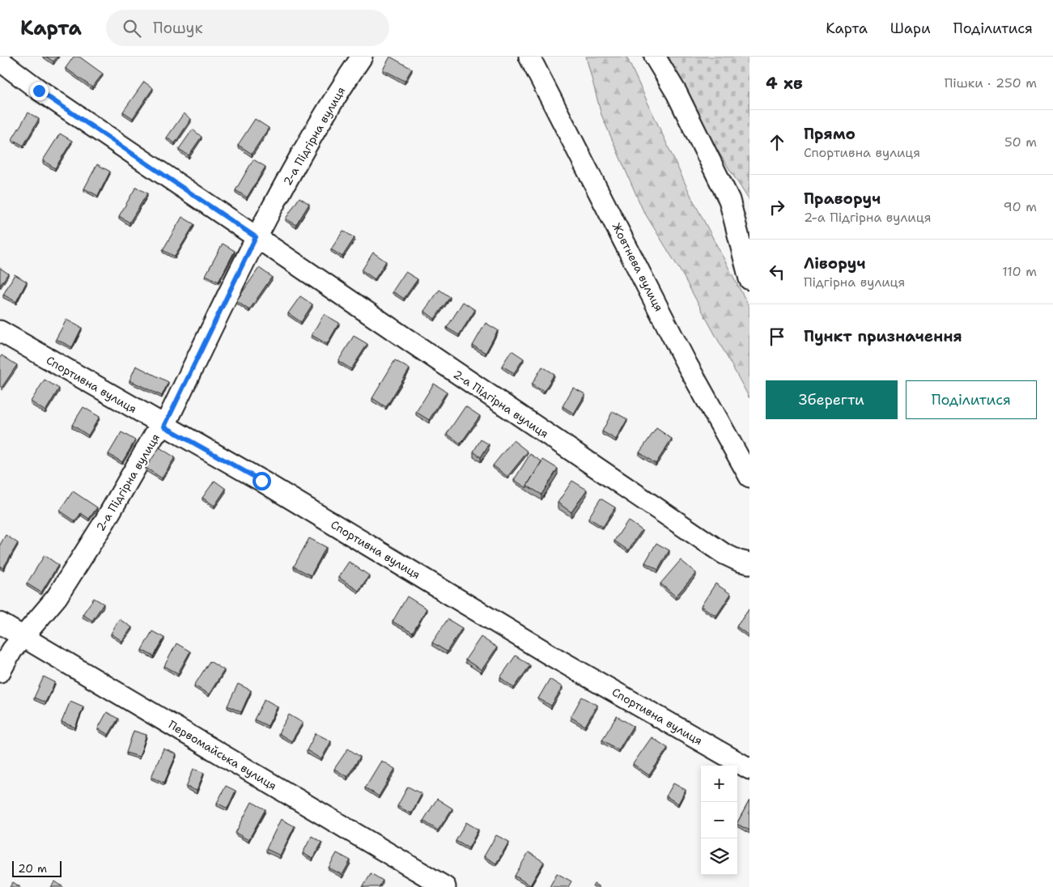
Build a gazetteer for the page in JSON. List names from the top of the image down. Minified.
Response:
{"streets":{"street":["2-а Підгірна вулиця","Жовтнева вулиця","Спортивна вулиця","Первомайська вулиця"]},"crossings":[["2-а Підгірна вулиця","Спортивна вулиця"],["2-а Підгірна вулиця","Первомайська вулиця"]],"scale_bar":"20 m","page":{"header":"Карта","search":"Пошук","nav":["Карта","Шари","Поділитися"],"heading":["4 хв","Пішки · 250 m"],"list":[["Прямо","Спортивна вулиця","50 m"],["Праворуч","2-а Підгірна вулиця","90 m"],["Ліворуч","Підгірна вулиця","110 m"],"Пункт призначення"],"buttons":["Зберегти","Поділитися"],"map_buttons":["+","−"],"scale":"20 m"}}
